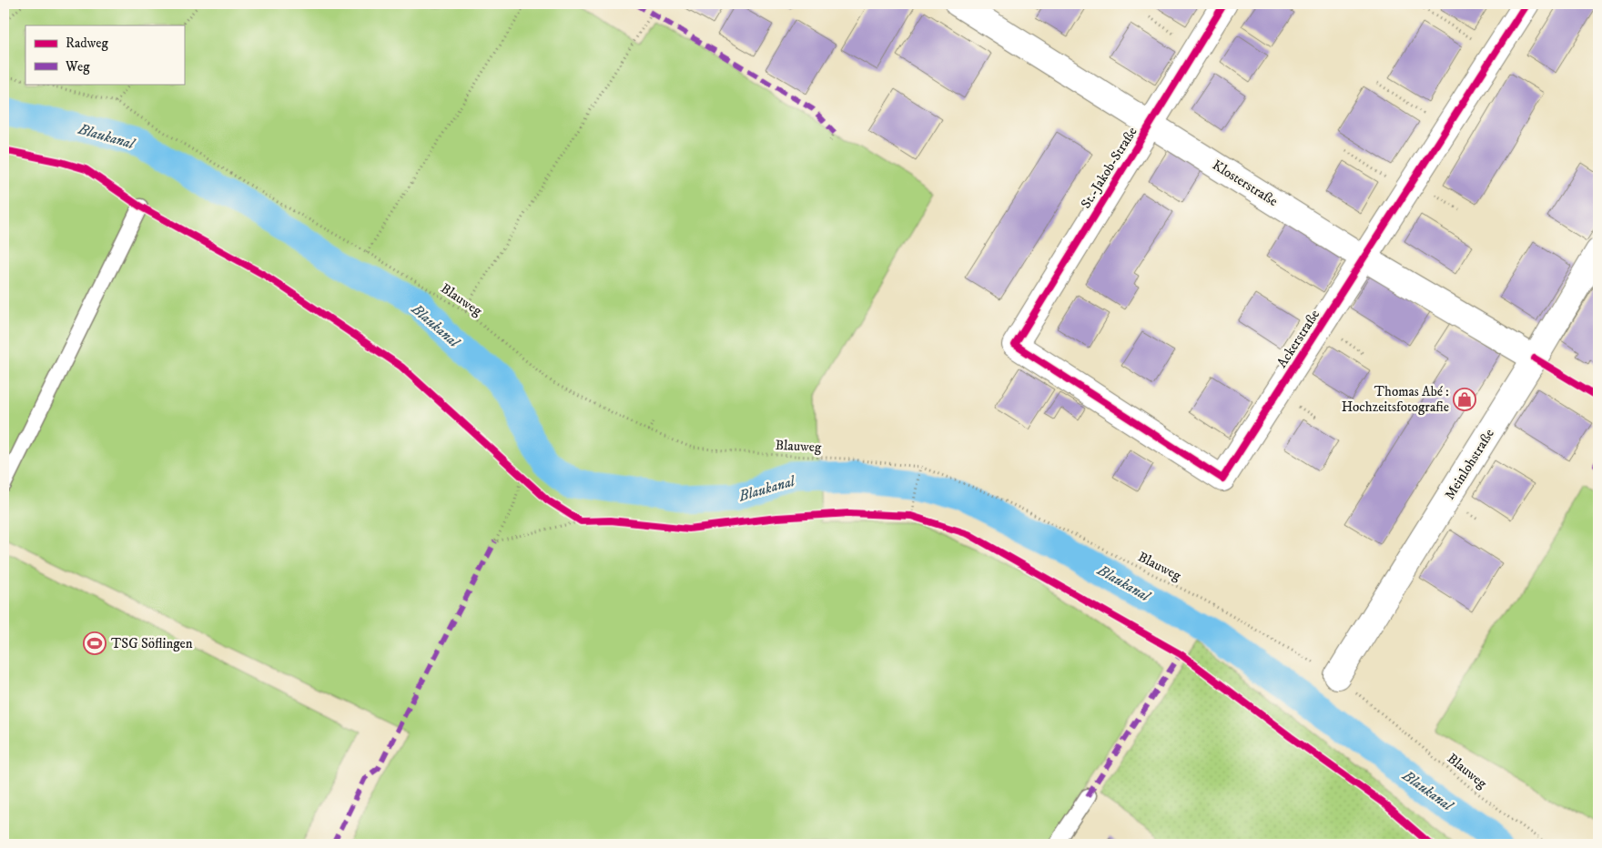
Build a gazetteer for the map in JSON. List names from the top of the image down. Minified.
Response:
{"streets":{"street":["St.-Jakob-Straße","Klosterstraße","Ackerstraße","Meinlohstraße"],"path":["Blauweg"]},"crossings":[["St.-Jakob-Straße","Klosterstraße"],["St.-Jakob-Straße","Ackerstraße"],["Klosterstraße","Ackerstraße"],["Klosterstraße","Meinlohstraße"],["Blauweg","Meinlohstraße"]],"water":["Blaukanal"],"places":{"shop":["Thomas Abé : Hochzeitsfotografie"],"sports":["TSG Söflingen"]},"legend":["Radweg","Weg"]}
